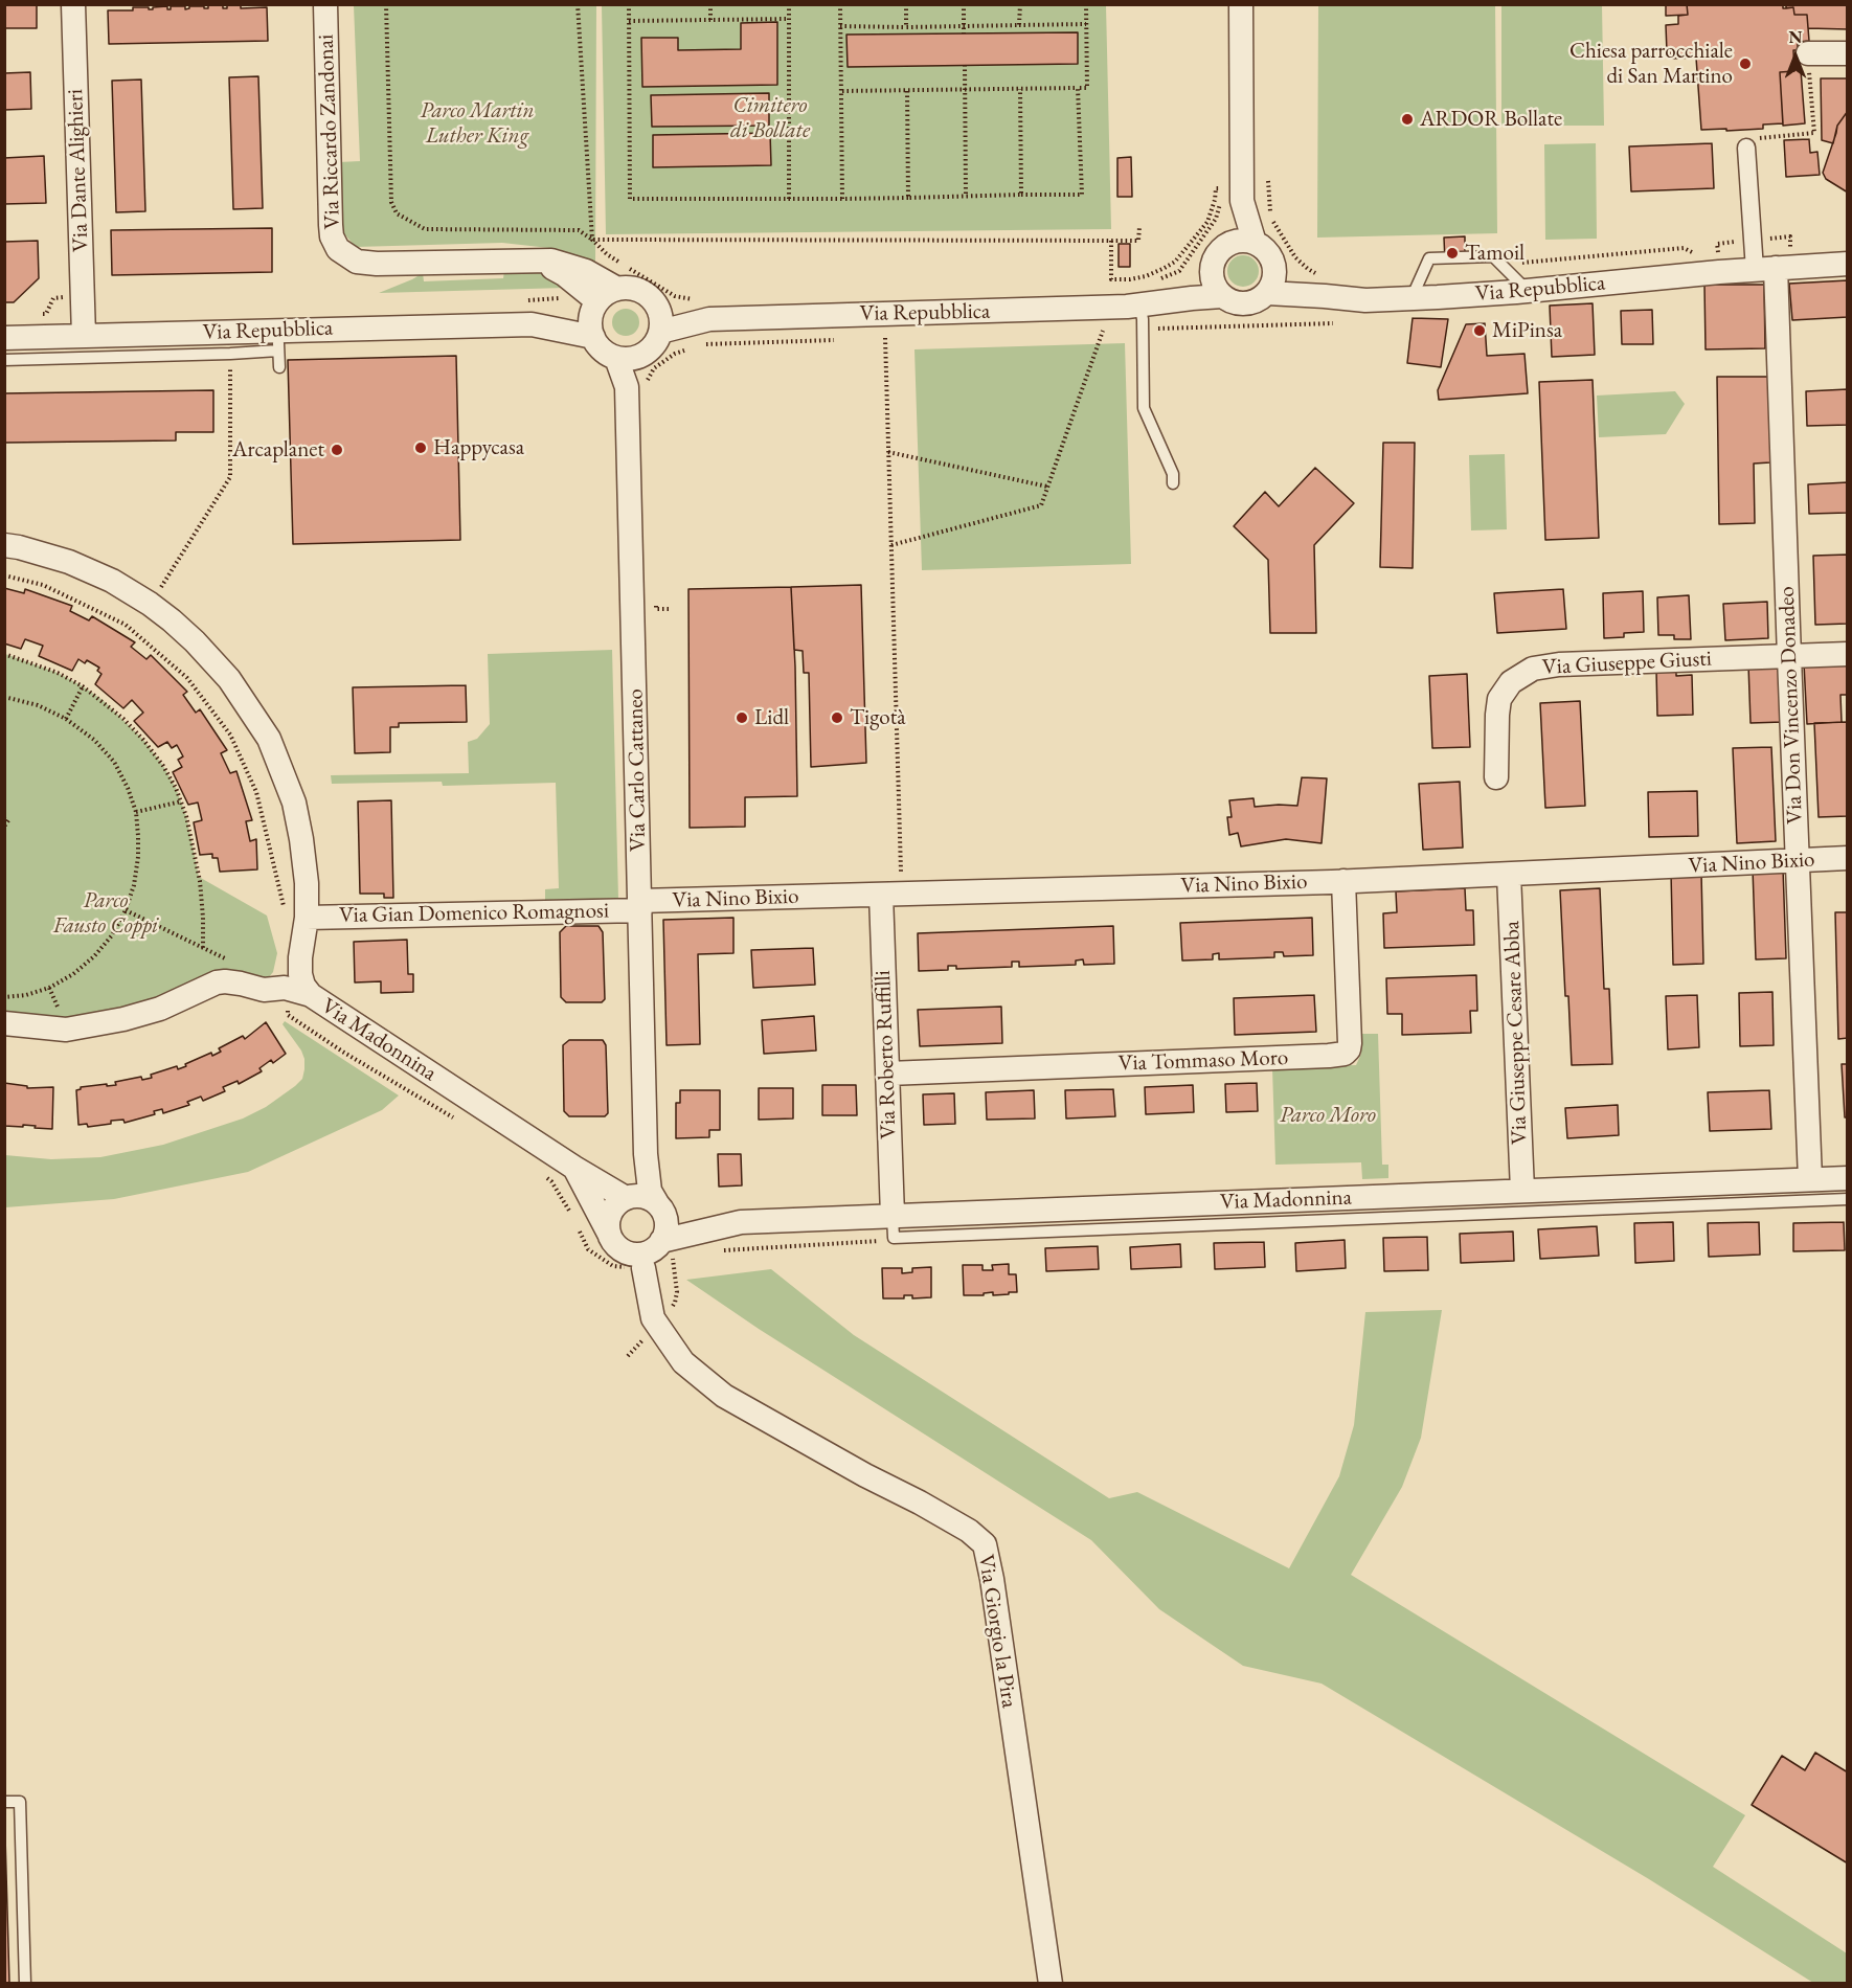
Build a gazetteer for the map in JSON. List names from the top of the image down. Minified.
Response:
{"streets":{"street":["Via Riccardo Zandonai","Via Dante Alighieri","Via Repubblica","Via Giuseppe Giusti","Via Don Vincenzo Donadeo","Via Carlo Cattaneo","Via Nino Bixio","Via Gian Domenico Romagnosi","Via Giuseppe Cesare Abba","Via Madonnina","Via Roberto Ruffilli","Via Tommaso Moro","Via Giorgio la Pira"]},"crossings":[["Via Riccardo Zandonai","Via Repubblica"],["Via Riccardo Zandonai","Via Carlo Cattaneo"],["Via Dante Alighieri","Via Repubblica"],["Via Repubblica","Via Don Vincenzo Donadeo"],["Via Repubblica","Via Carlo Cattaneo"],["Via Giuseppe Giusti","Via Don Vincenzo Donadeo"],["Via Don Vincenzo Donadeo","Via Nino Bixio"],["Via Don Vincenzo Donadeo","Via Madonnina"],["Via Carlo Cattaneo","Via Nino Bixio"],["Via Carlo Cattaneo","Via Gian Domenico Romagnosi"],["Via Carlo Cattaneo","Via Madonnina"],["Via Nino Bixio","Via Gian Domenico Romagnosi"],["Via Nino Bixio","Via Giuseppe Cesare Abba"],["Via Nino Bixio","Via Roberto Ruffilli"],["Via Nino Bixio","Via Tommaso Moro"],["Via Gian Domenico Romagnosi","Via Madonnina"],["Via Giuseppe Cesare Abba","Via Madonnina"],["Via Madonnina","Via Roberto Ruffilli"],["Via Roberto Ruffilli","Via Tommaso Moro"]],"parks":["Cimitero di Bollate","Parco Martin Luther King","Parco Fausto Coppi","Parco Moro"],"places":["Chiesa parrocchiale di San Martino","ARDOR Bollate","Tamoil","MiPinsa","Happycasa","Arcaplanet","Lidl","Tigotà"],"north":"top"}
